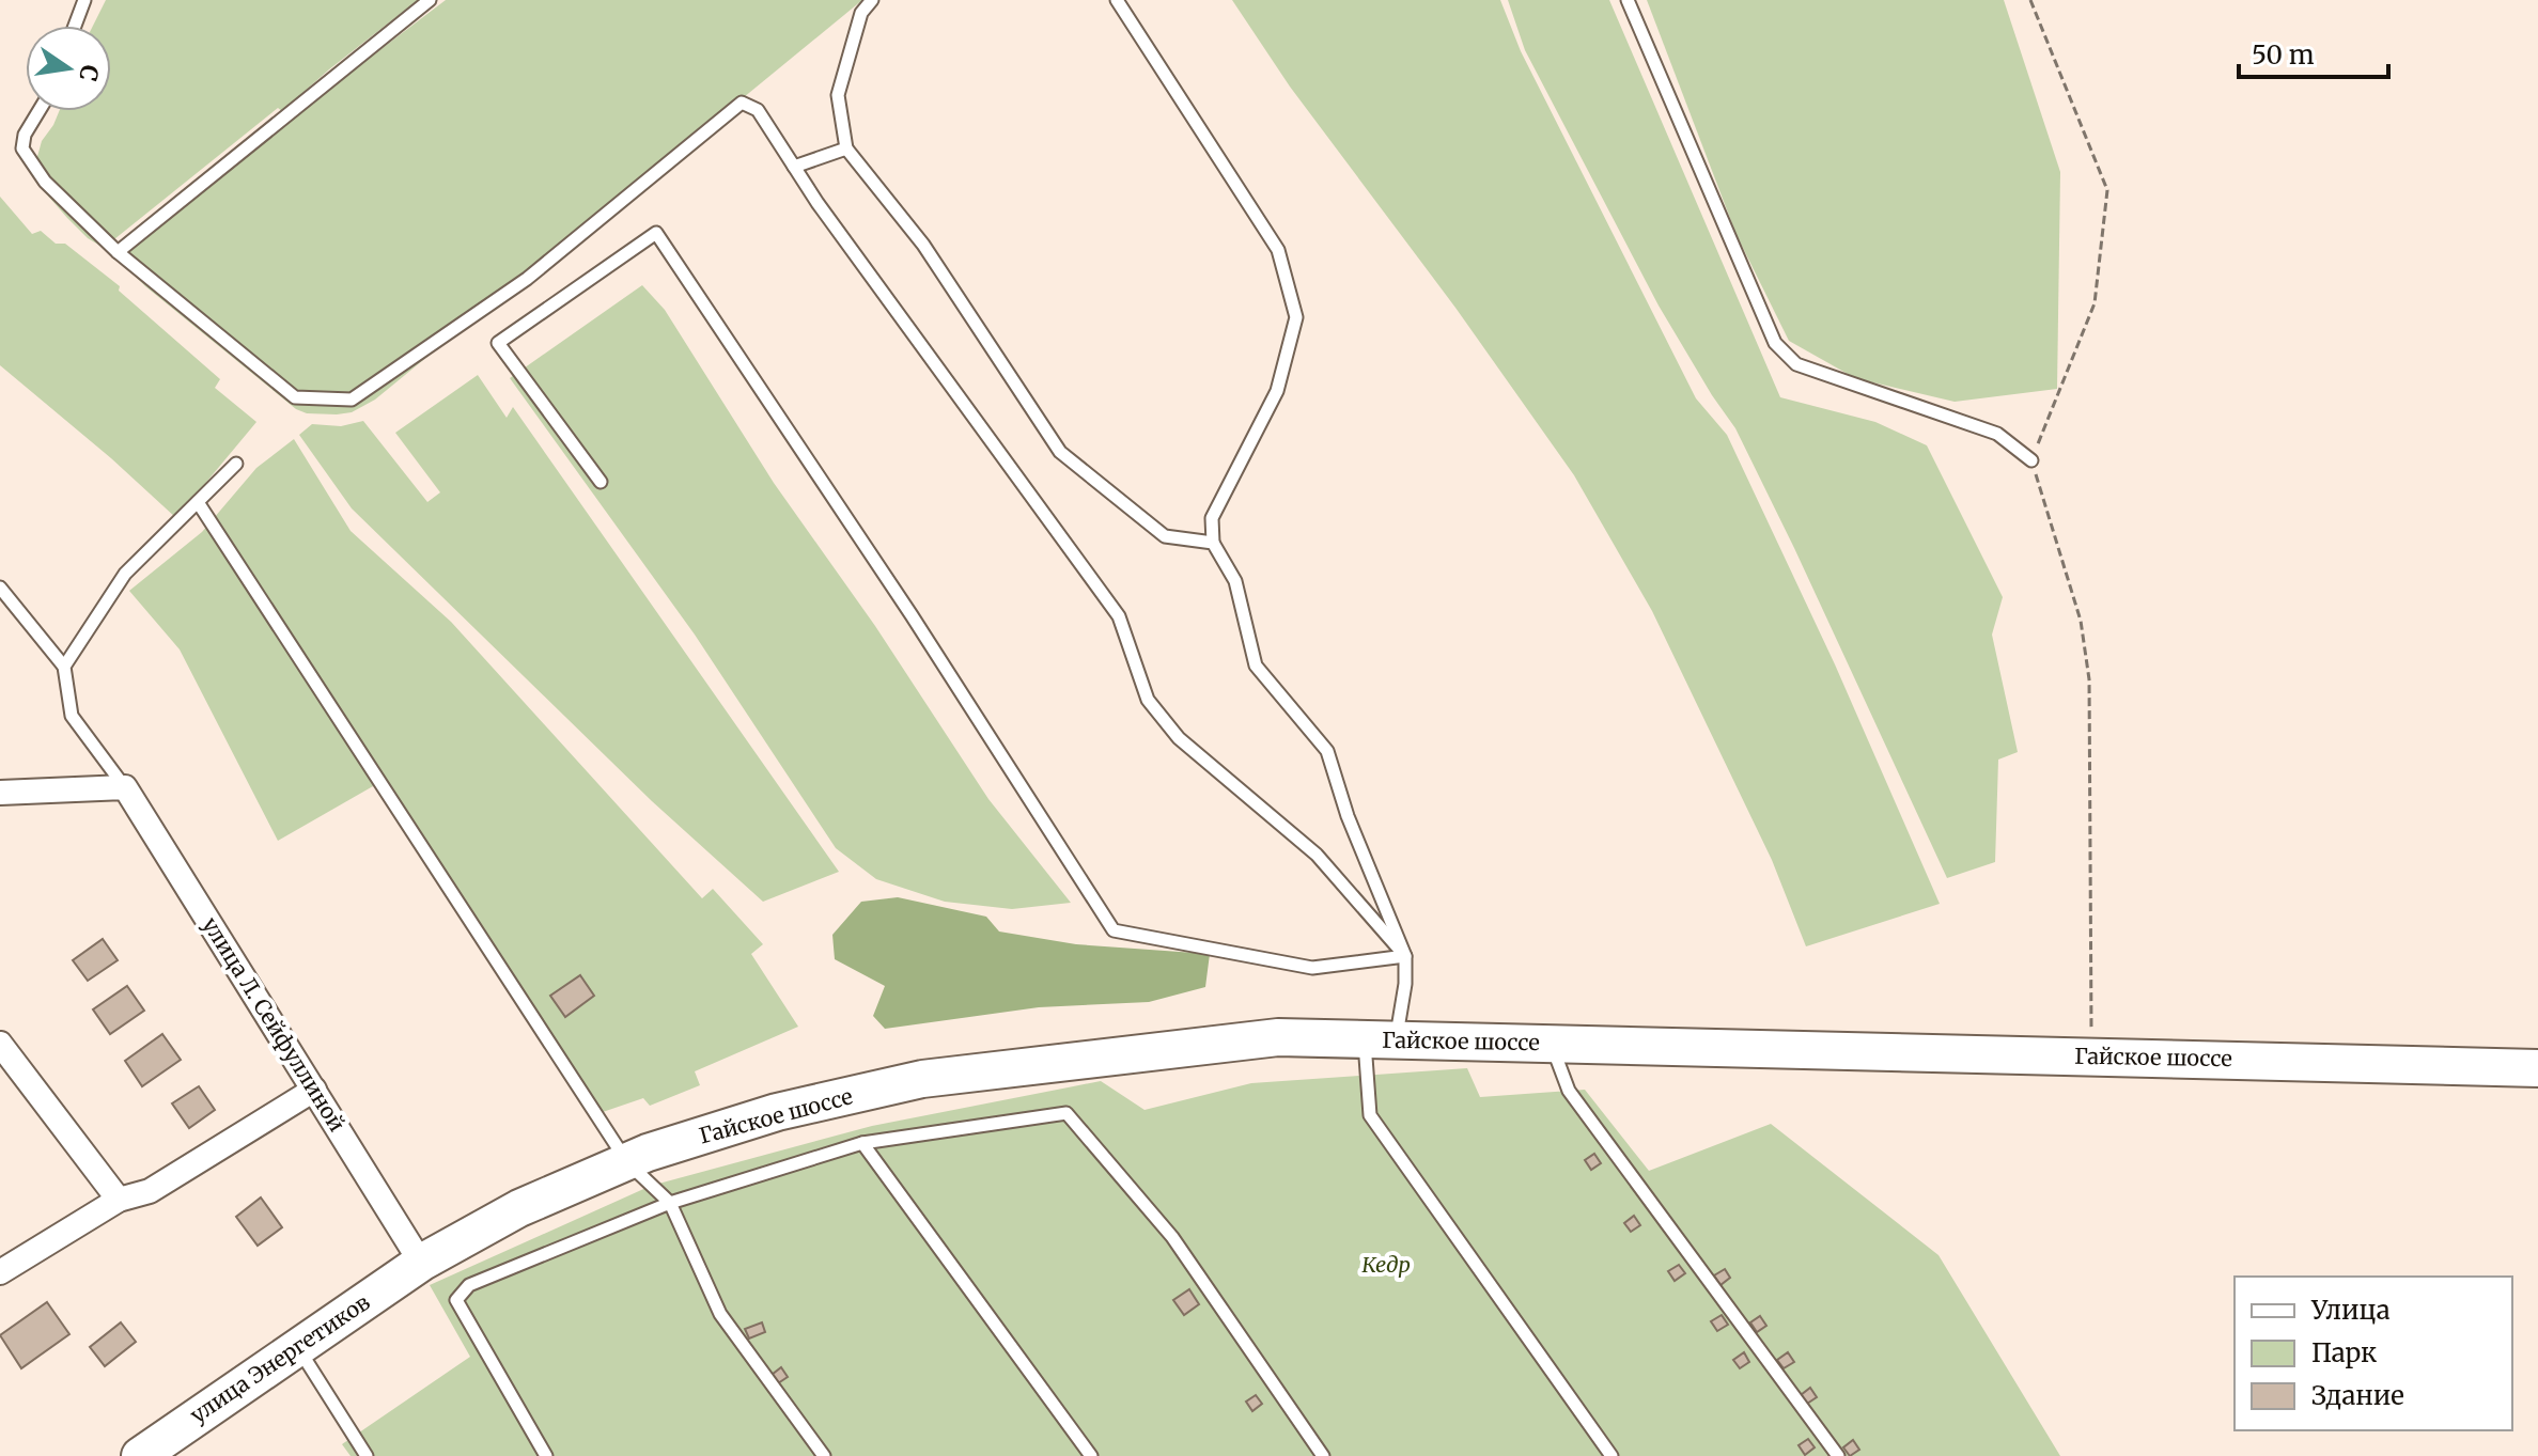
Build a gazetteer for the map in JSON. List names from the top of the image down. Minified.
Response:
{"streets":{"main road":["Гайское шоссе","улица Энергетиков"],"street":["улица Л. Сейфуллиной"]},"crossings":[["улица Л. Сейфуллиной","Гайское шоссе"],["улица Л. Сейфуллиной","улица Энергетиков"],["Гайское шоссе","улица Энергетиков"]],"parks":["Кедр"],"legend":["Улица","Парк","Здание"],"scale_bar":"50 m","north":"right"}
